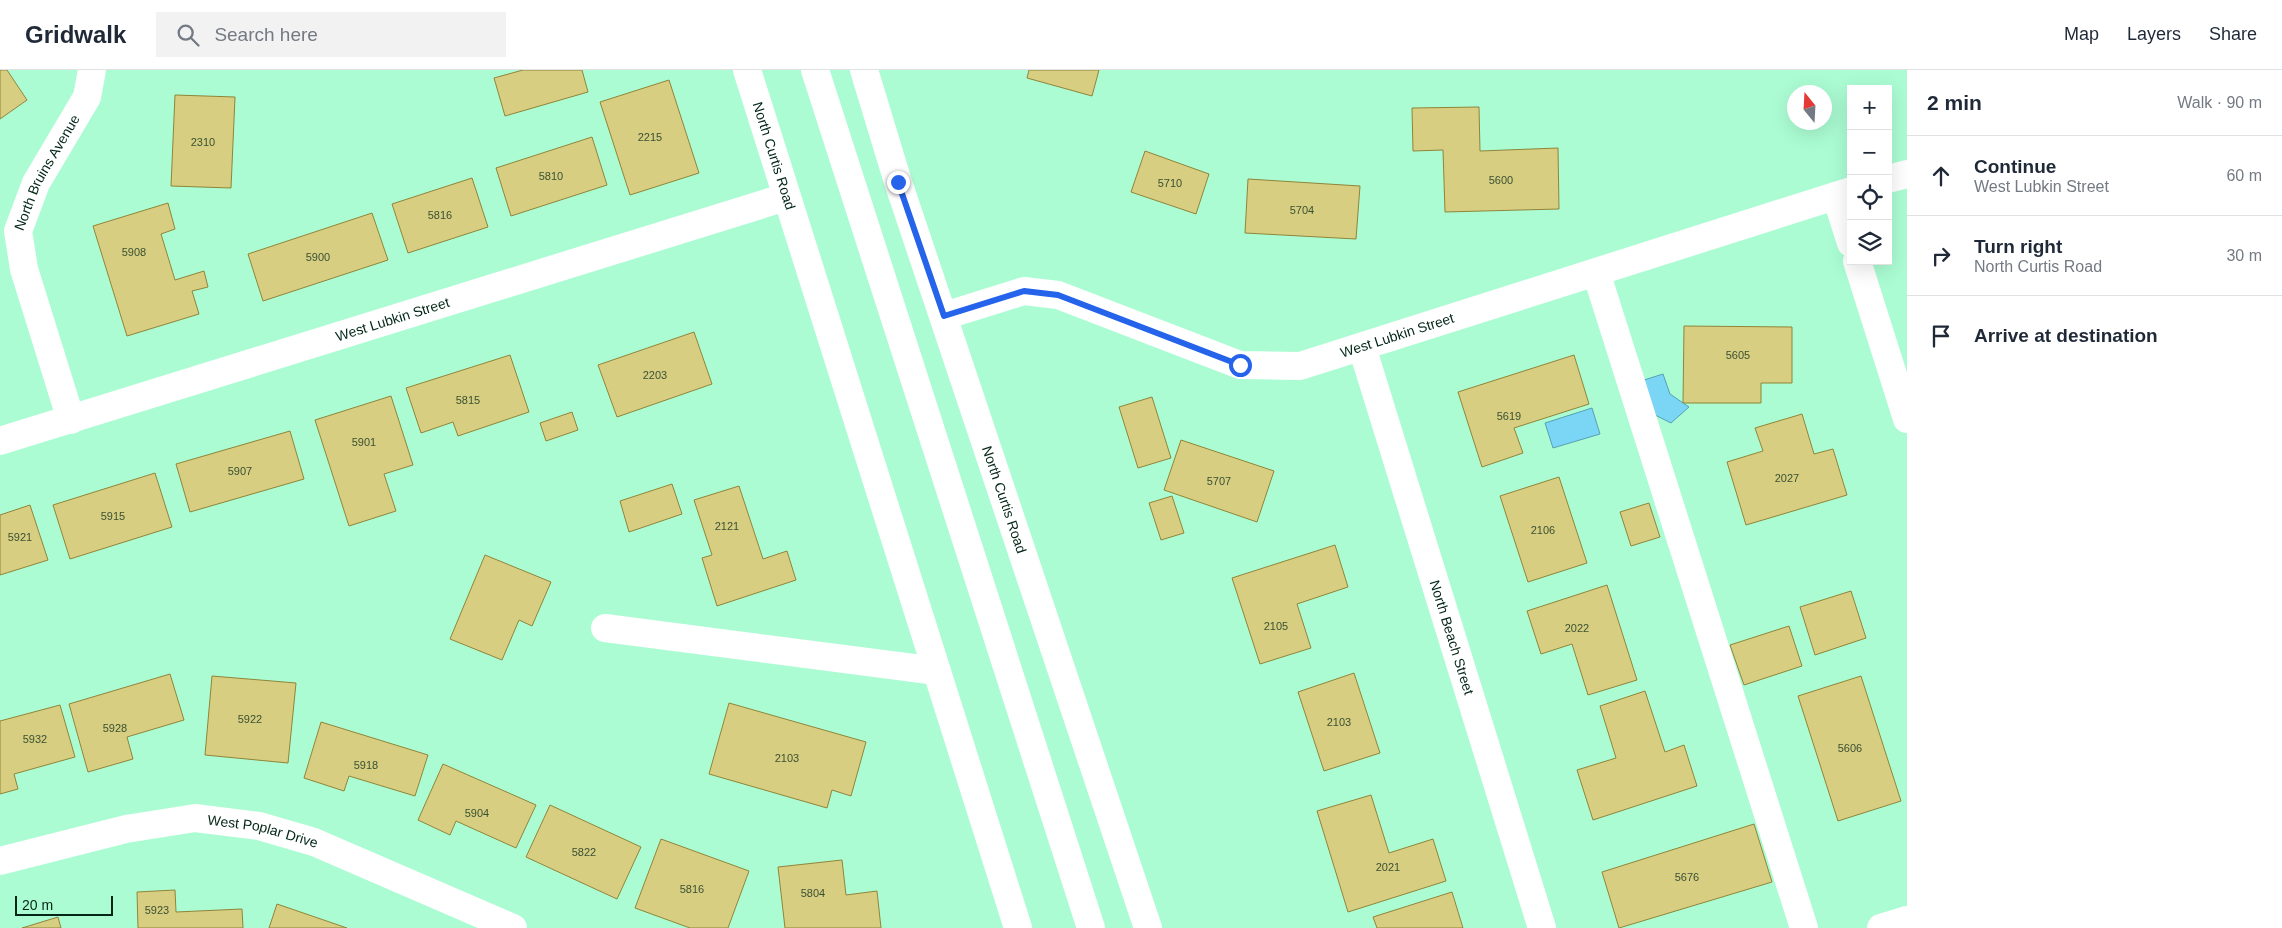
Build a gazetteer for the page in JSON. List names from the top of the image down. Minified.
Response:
{"streets":{"street":["North Curtis Road","North Bruins Avenue","West Lubkin Street","North Beach Street","West Poplar Drive"]},"crossings":[["North Curtis Road","West Lubkin Street"],["North Bruins Avenue","West Lubkin Street"],["West Lubkin Street","North Beach Street"]],"house_numbers":["2215","2310","5810","5600","5710","5704","5816","5908","5900","5605","2203","5815","5619","5901","5907","2027","5707","5915","2121","2106","5921","2105","2022","5922","2103","5928","5932","5606","2103","5918","5904","5822","2021","5676","5816","5804","5923"],"scale_bar":"20 m","north":"top","page":{"header":"Gridwalk","search":"Search here","nav":["Map","Layers","Share"],"heading":["2 min","Walk · 90 m"],"map_buttons":["+","−"],"list":[["Continue","West Lubkin Street","60 m"],["Turn right","North Curtis Road","30 m"],"Arrive at destination"],"scale":"20 m"}}
